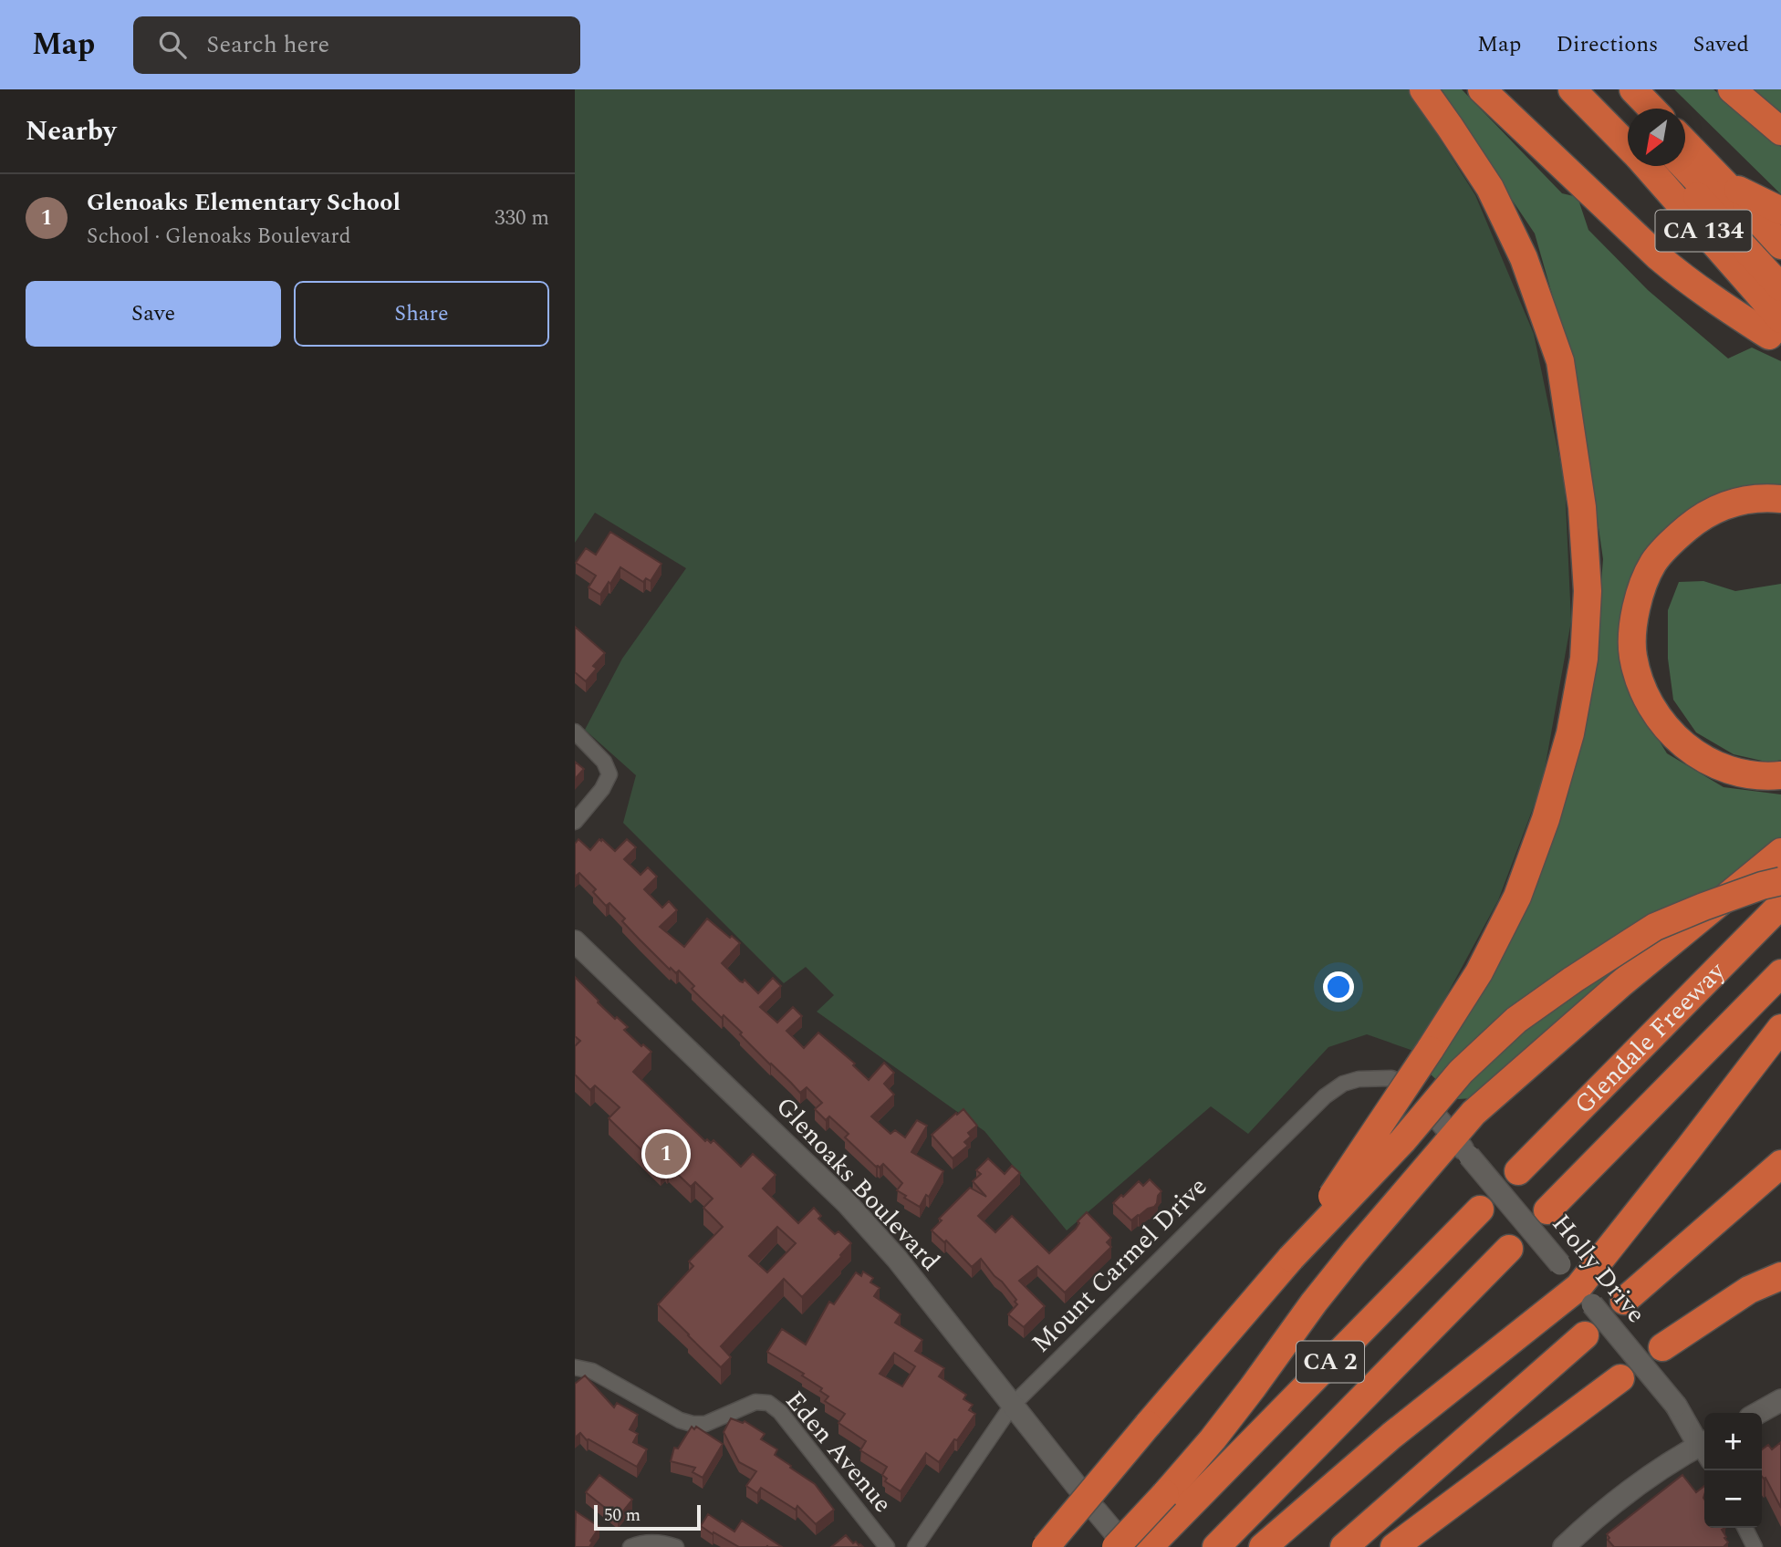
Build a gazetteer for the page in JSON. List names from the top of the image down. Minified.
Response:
{"streets":{"highway":["CA 134","Glendale Freeway","CA 2"],"street":["Glenoaks Boulevard","Mount Carmel Drive","Holly Drive","Eden Avenue"]},"crossings":[["Glenoaks Boulevard","Mount Carmel Drive"]],"scale_bar":"50 m","north":"bottom left","page":{"header":"Map","search":"Search here","nav":["Map","Directions","Saved"],"heading":"Nearby","list":[{"mark":"1","name":"Glenoaks Elementary School","note":"School · Glenoaks Boulevard","value":"330 m"}],"buttons":["Save","Share"],"pins":"1","map_buttons":["+","−"],"scale":"50 m"}}
